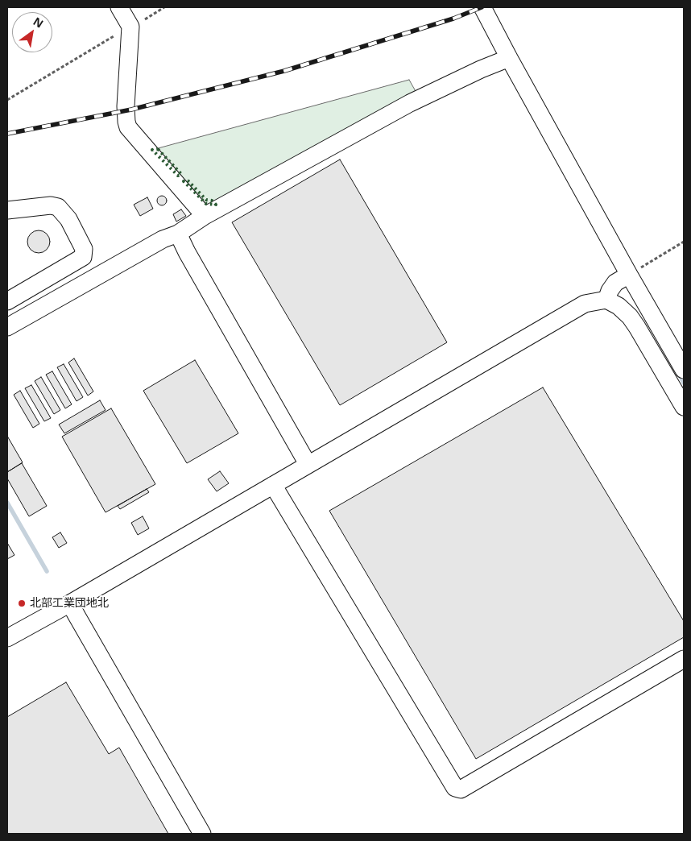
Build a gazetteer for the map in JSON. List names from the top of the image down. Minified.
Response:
{"places":["北部工業団地北"],"north":"top right"}
